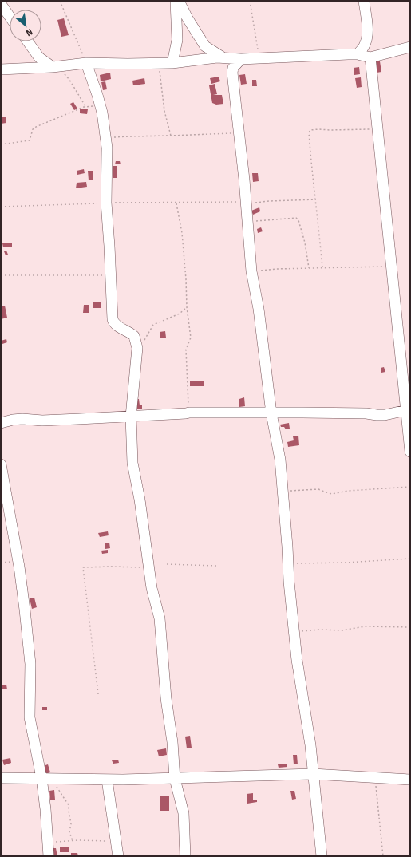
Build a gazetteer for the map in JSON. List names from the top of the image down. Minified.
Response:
{"north":"bottom right"}
